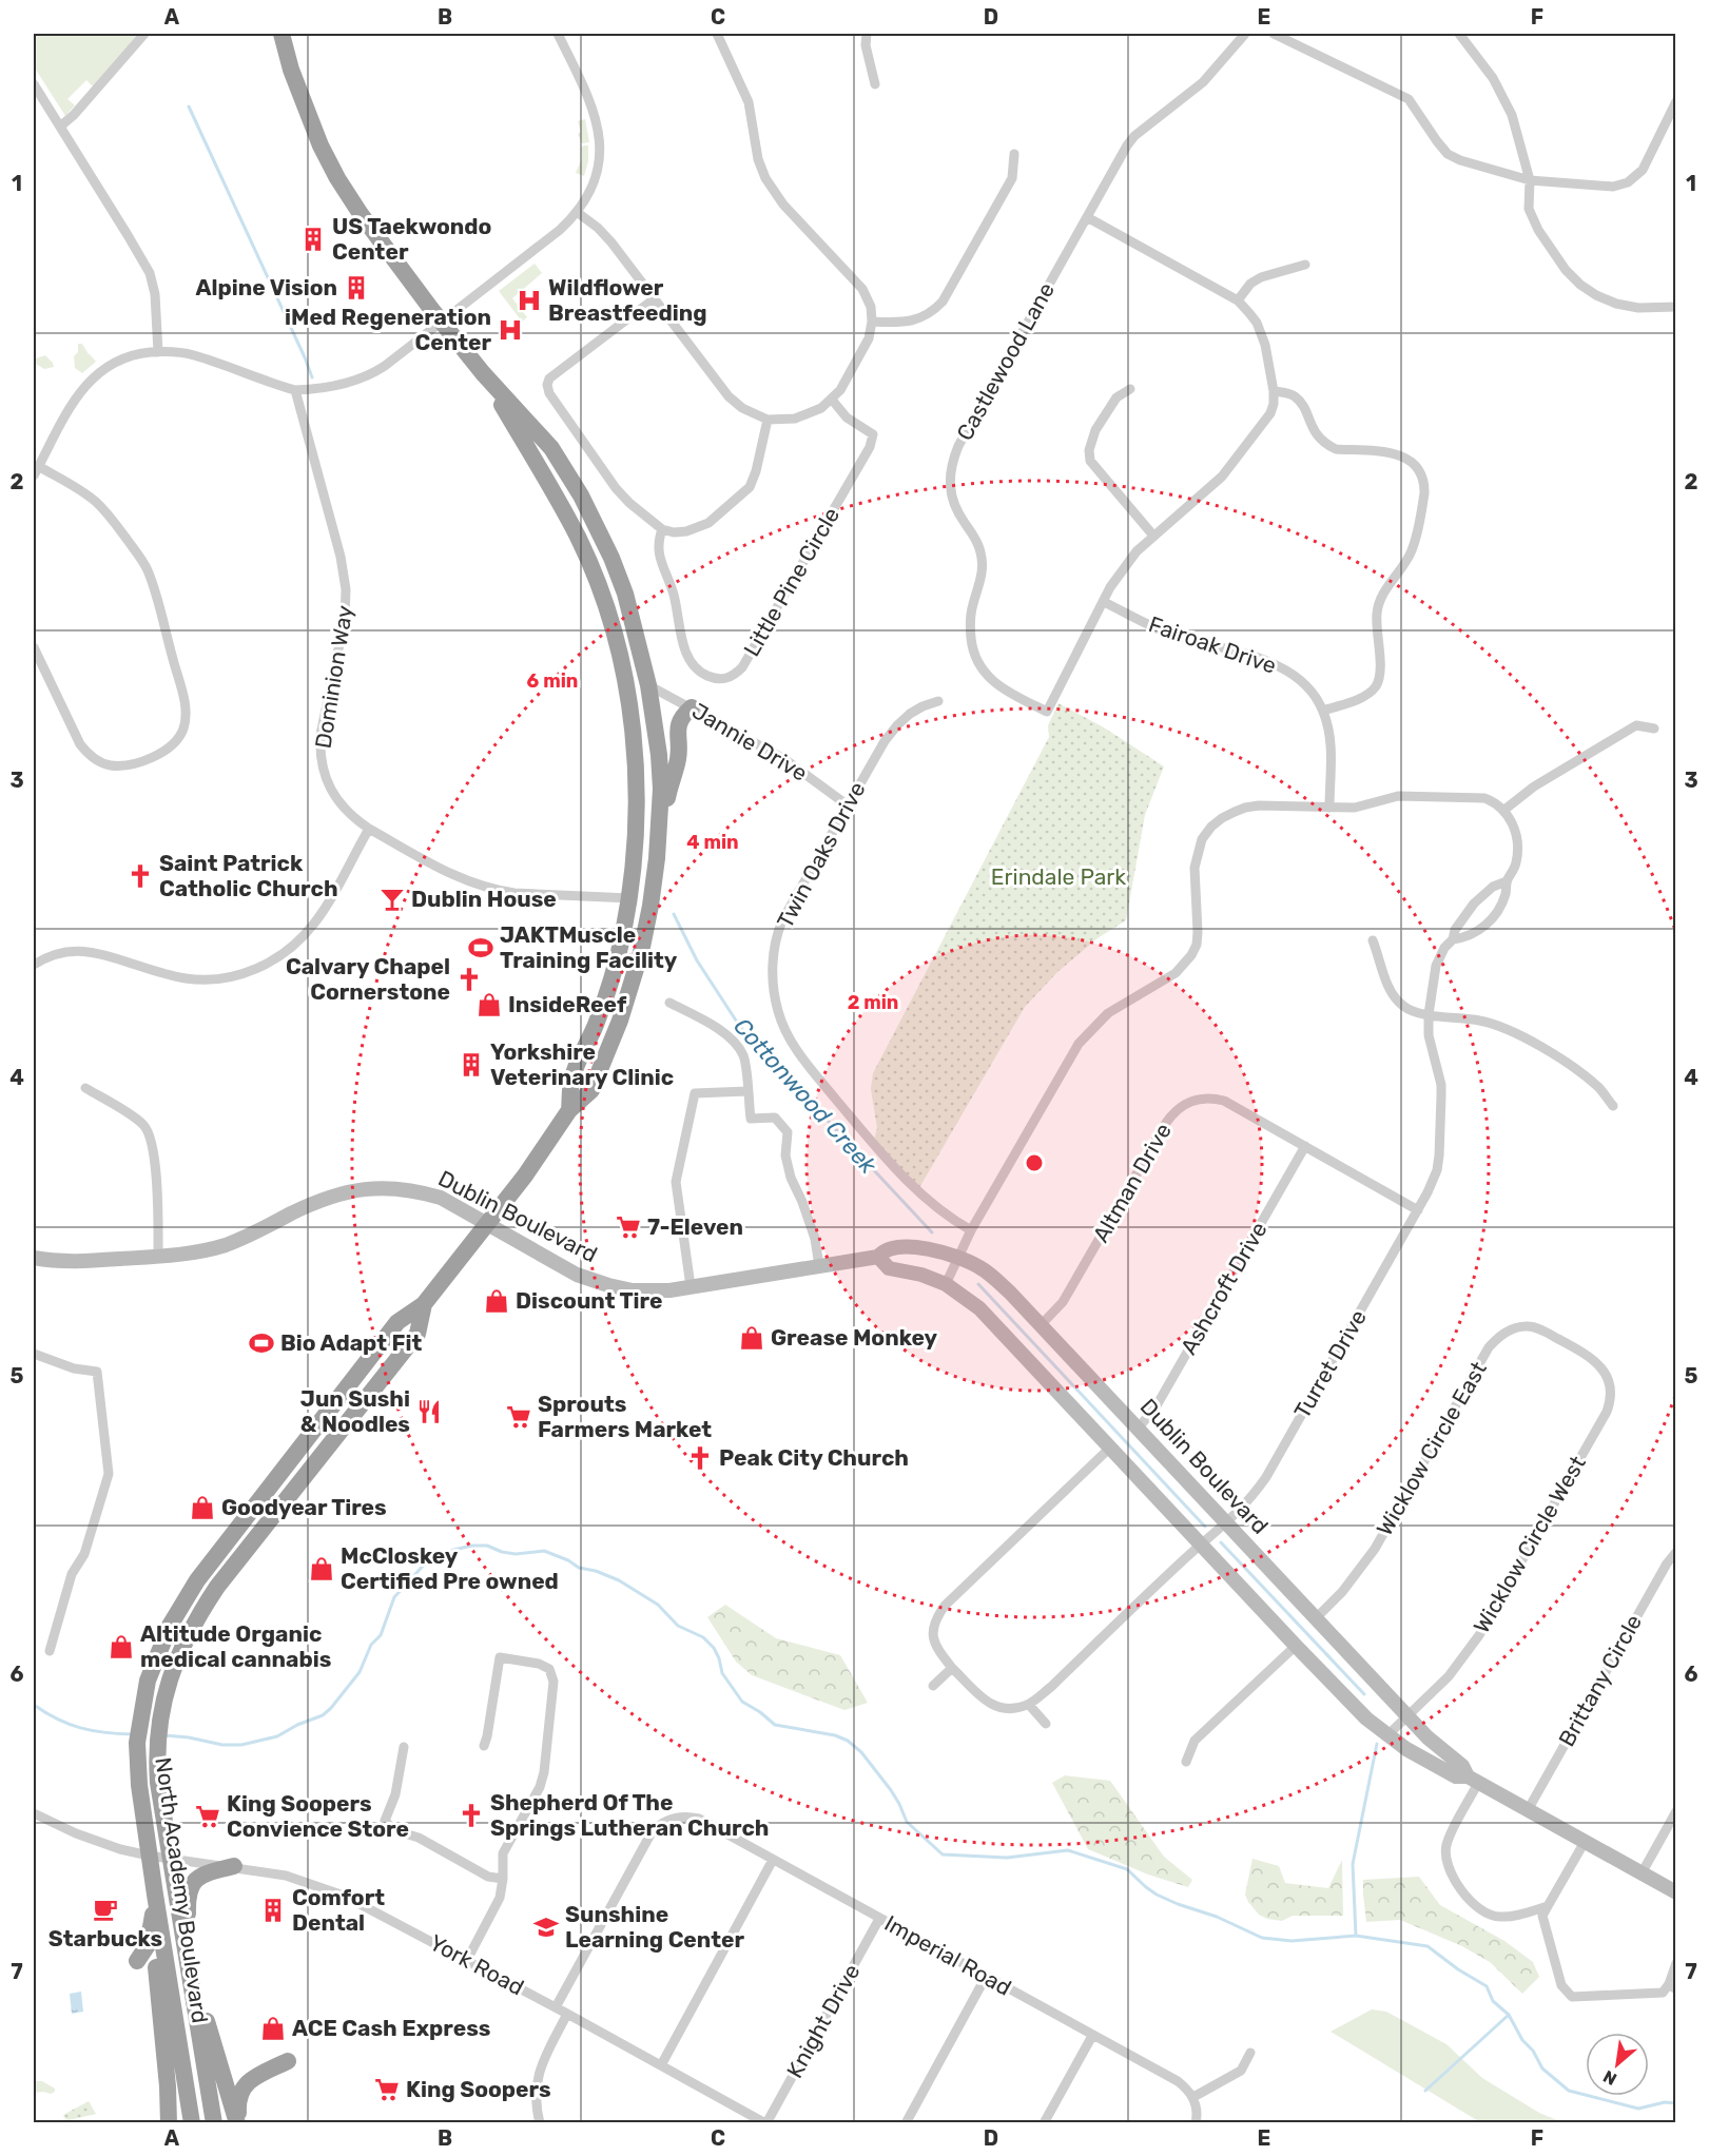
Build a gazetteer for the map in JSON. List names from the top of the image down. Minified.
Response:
{"streets":{"highway":["North Academy Boulevard"],"main road":["Dublin Boulevard"],"street":["Castlewood Lane","Little Pine Circle","Fairoak Drive","Dominion Way","Jannie Drive","Twin Oaks Drive","Altman Drive","Ashcroft Drive","Turret Drive","Wicklow Circle East","Wicklow Circle West","Brittany Circle","Imperial Road","York Road","Knight Drive"]},"crossings":[["Castlewood Lane","Fairoak Drive"],["Dominion Way","North Academy Boulevard"],["Jannie Drive","Twin Oaks Drive"],["Jannie Drive","North Academy Boulevard"],["Altman Drive","Dublin Boulevard"],["Altman Drive","Ashcroft Drive"],["Altman Drive","Turret Drive"],["Dublin Boulevard","Ashcroft Drive"],["Dublin Boulevard","Turret Drive"],["Dublin Boulevard","Wicklow Circle East"],["Dublin Boulevard","Wicklow Circle West"],["Dublin Boulevard","Brittany Circle"],["Dublin Boulevard","North Academy Boulevard"],["Wicklow Circle East","Wicklow Circle West"],["North Academy Boulevard","York Road"],["Imperial Road","York Road"],["Imperial Road","Knight Drive"],["York Road","Knight Drive"]],"water":["Cottonwood Creek"],"parks":["Erindale Park"],"places":{"building":["US Taekwondo Center","Alpine Vision","Yorkshire Veterinary Clinic","Comfort Dental"],"hospital":["Wildflower Breastfeeding","iMed Regeneration Center"],"church":["Saint Patrick Catholic Church","Calvary Chapel Cornerstone","Peak City Church","Shepherd Of The Springs Lutheran Church"],"bar":["Dublin House"],"sports":["JAKTMuscle Training Facility","Bio Adapt Fit"],"shop":["InsideReef","Discount Tire","Grease Monkey","Goodyear Tires","McCloskey Certified Pre owned","Altitude Organic medical cannabis","ACE Cash Express"],"supermarket":["7-Eleven","Sprouts Farmers Market","King Soopers Convience Store","King Soopers"],"restaurant":["Jun Sushi & Noodles"],"cafe":["Starbucks"],"school or university":["Sunshine Learning Center"]},"north":"bottom left","grid":{"columns":["A","B","C","D","E","F"],"rows":["1","2","3","4","5","6","7"]},"rings":["6 min","4 min","2 min"]}
